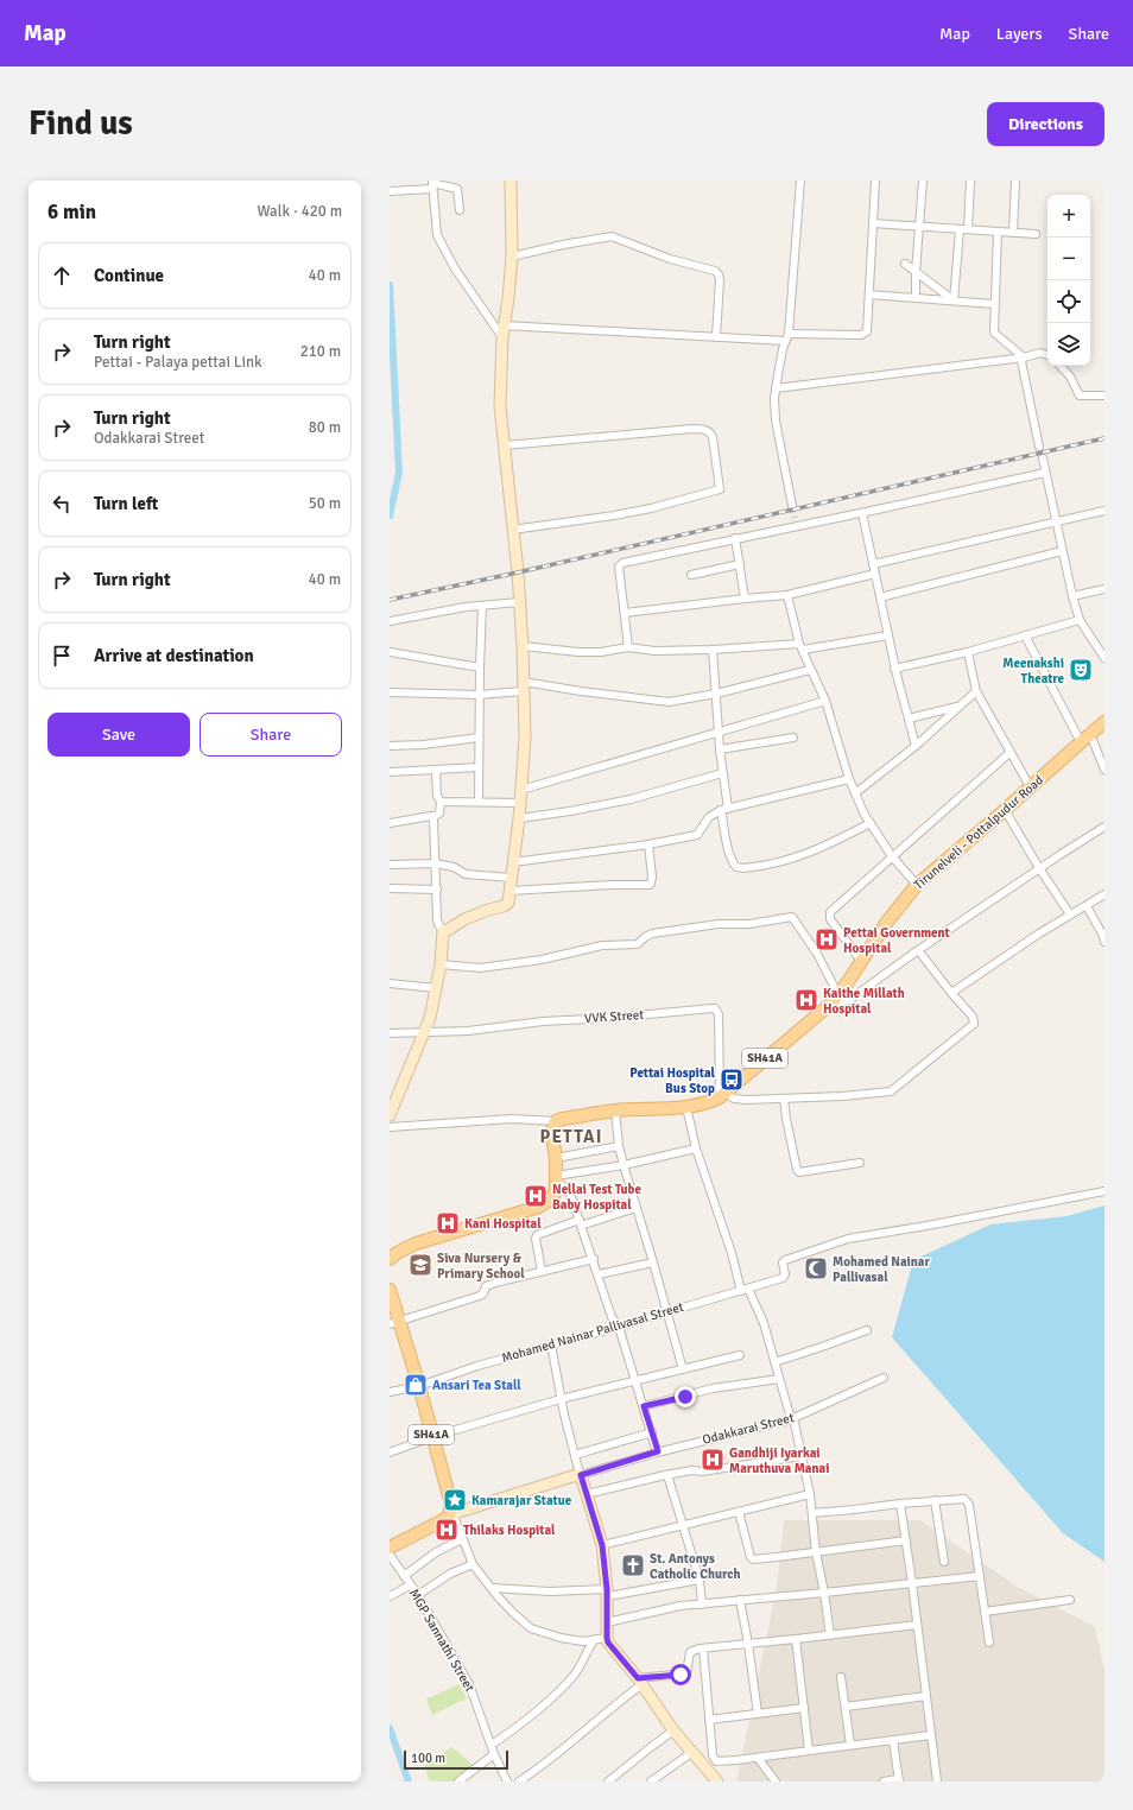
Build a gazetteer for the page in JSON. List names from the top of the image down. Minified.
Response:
{"streets":{"main road":["Tirunelveli - Pottalpudur Road","SH41A"],"street":["VVK Street","Mohamed Nainar Pallivasal Street","Odakkarai Street","MGP Sannathi Street"]},"crossings":[["Tirunelveli - Pottalpudur Road","VVK Street"],["SH41A","Mohamed Nainar Pallivasal Street"]],"districts":["PETTAI"],"places":{"theatre":["Meenakshi Theatre"],"hospital":["Pettai Government Hospital","Kaithe Millath Hospital","Nellai Test Tube Baby Hospital","Kani Hospital","Gandhiji Iyarkai Maruthuva Manai","Thilaks Hospital"],"bus stop":["Pettai Hospital Bus Stop"],"school or university":["Siva Nursery & Primary School"],"mosque":["Mohamed Nainar Pallivasal"],"shop":["Ansari Tea Stall"],"place":["Kamarajar Statue"],"church":["St. Antonys Catholic Church"]},"scale_bar":"100 m","page":{"header":"Map","nav":["Map","Layers","Share"],"buttons":["Directions",["Save","Share"]],"title":"Find us","heading":["6 min","Walk · 420 m"],"map_buttons":["+","−"],"list":[["Continue","40 m"],["Turn right","Pettai - Palaya pettai Link","210 m"],["Turn right","Odakkarai Street","80 m"],["Turn left","50 m"],["Turn right","40 m"],"Arrive at destination"],"scale":"100 m"}}
